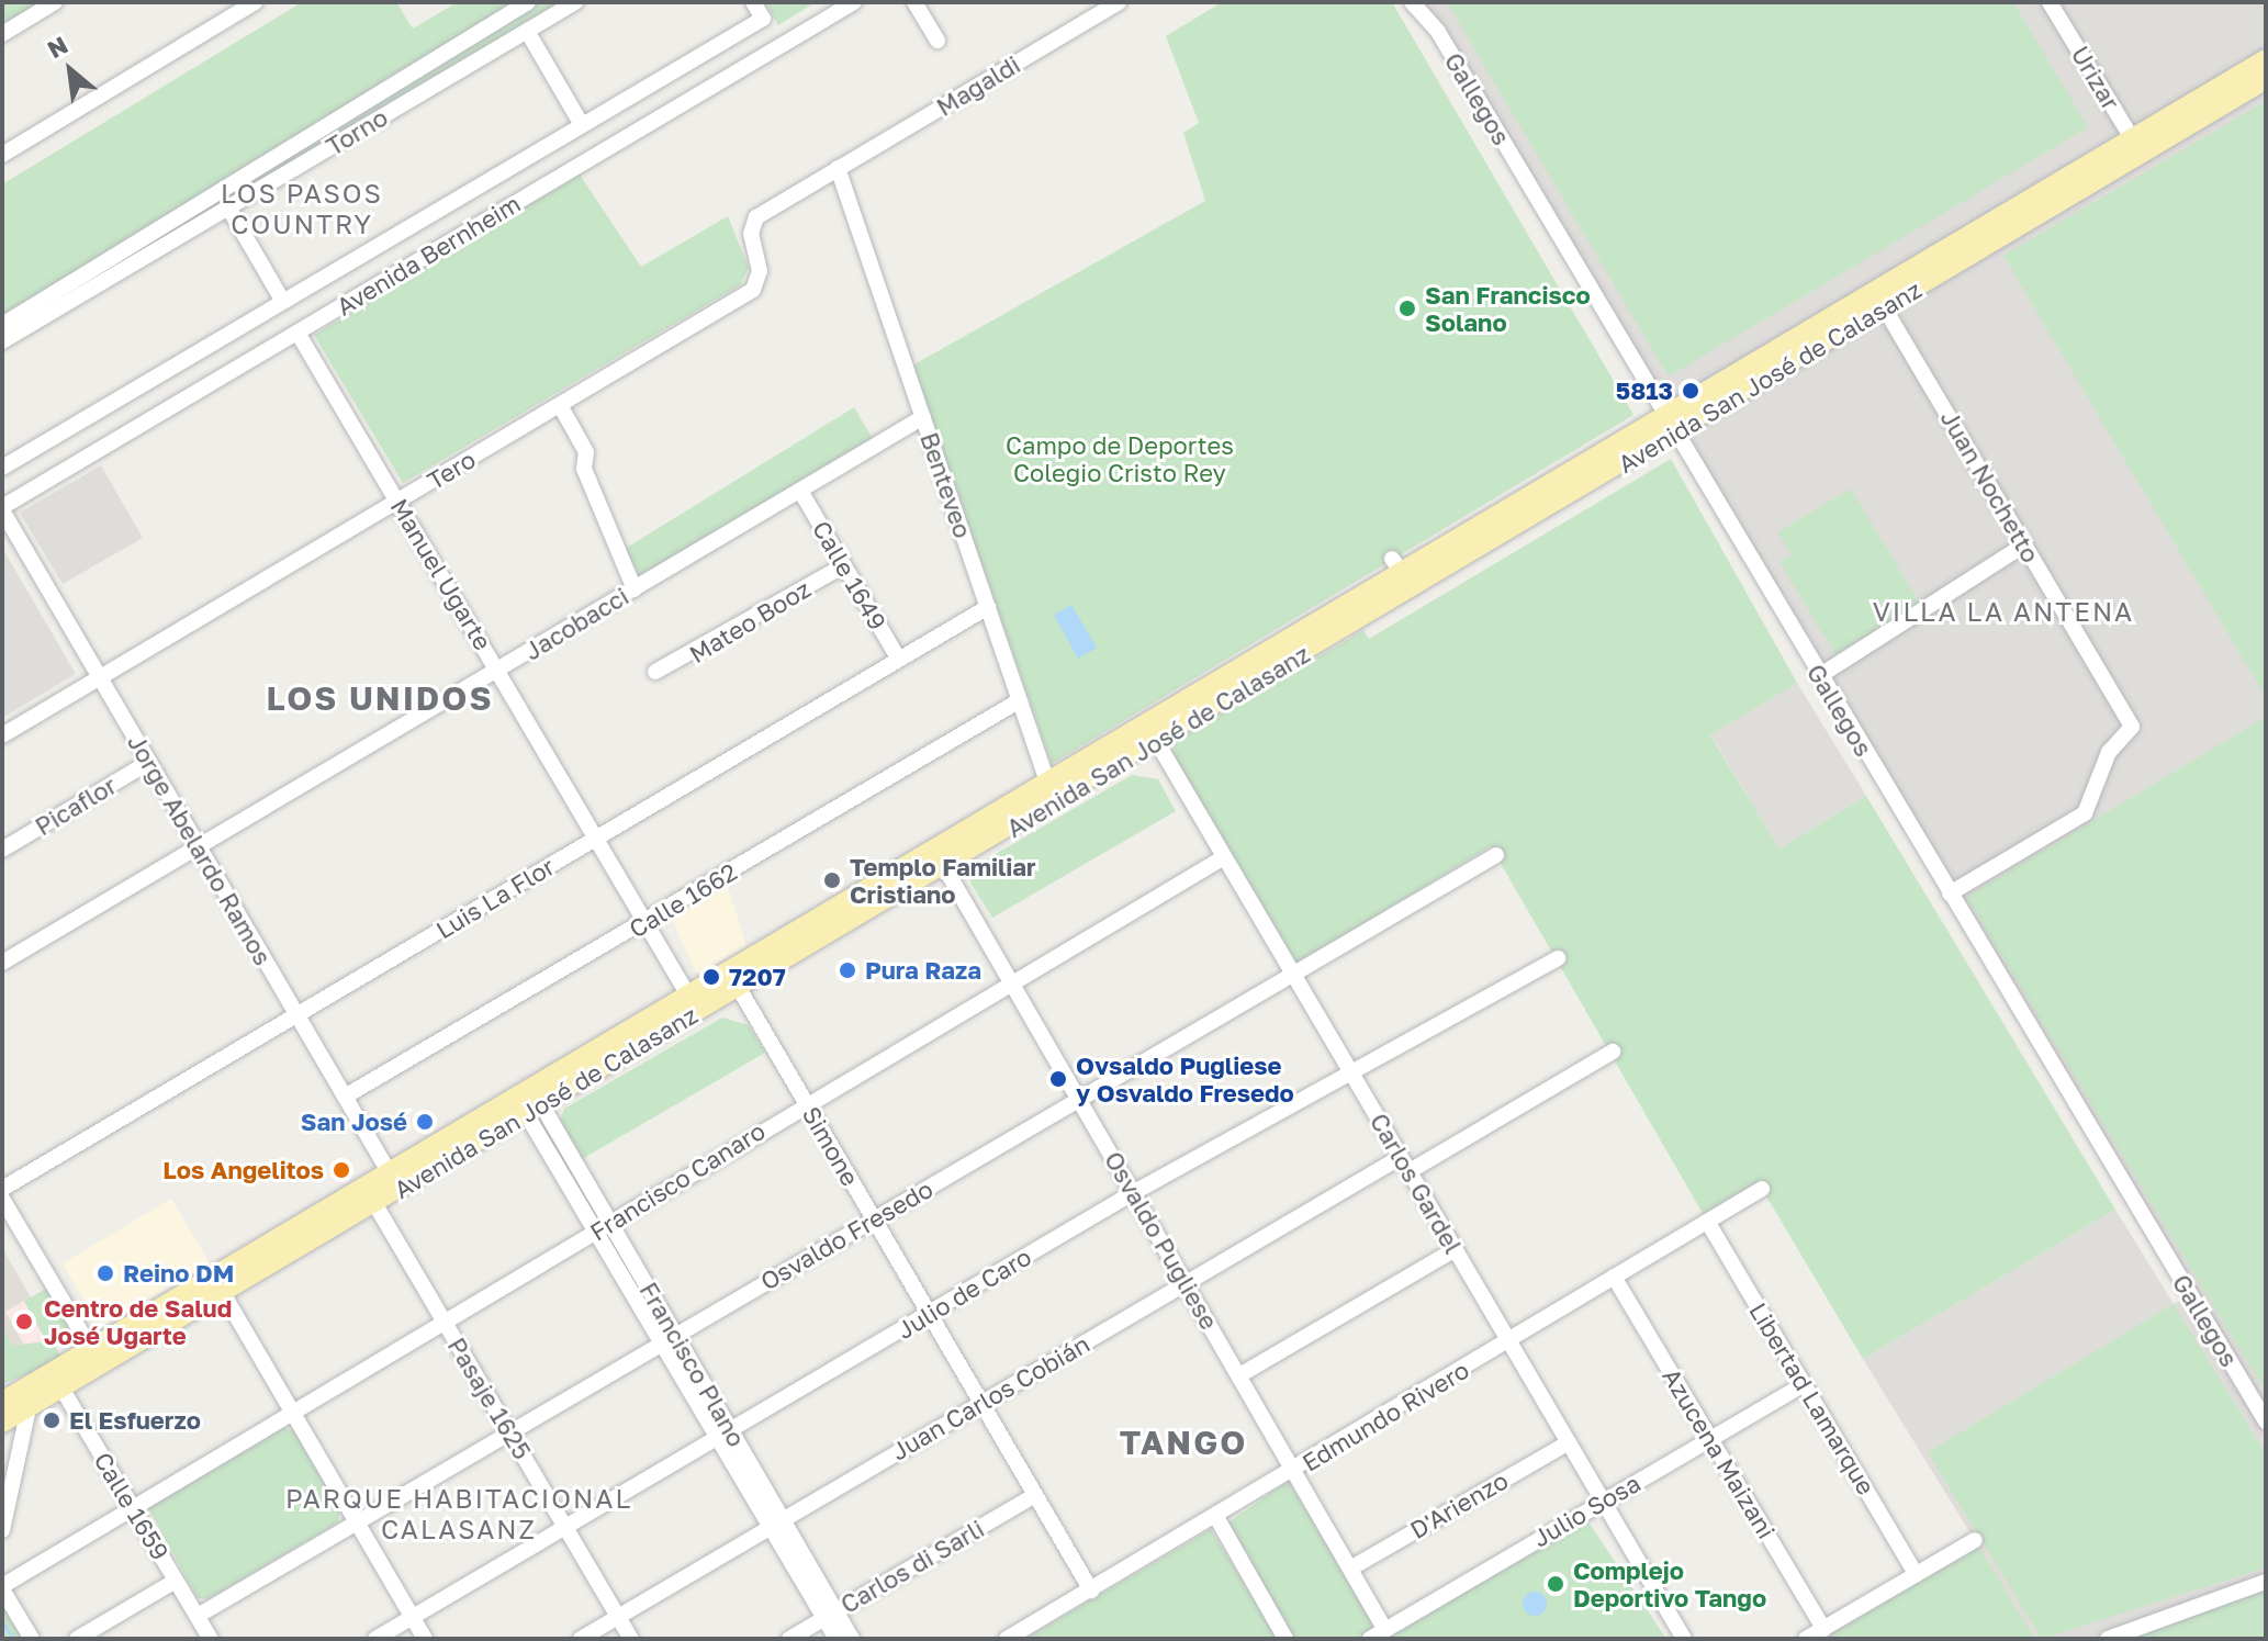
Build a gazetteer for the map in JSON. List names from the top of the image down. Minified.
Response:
{"streets":{"main road":["Avenida San José de Calasanz"],"street":["Urizar","Magaldi","Gallegos","Torno","Avenida Bernheim","Tero","Benteveo","Juan Nochetto","Manuel Ugarte","Calle 1649","Mateo Booz","Jacobacci","Picaflor","Jorge Abelardo Ramos","Luis La Flor","Calle 1662","Simone","Francisco Canaro","Carlos Gardel","Osvaldo Fresedo","Osvaldo Pugliese","Julio de Caro","Francisco Plano","Juan Carlos Cobián","Pasaje 1625","Libertad Lamarque","Edmundo Rivero","Azucena Maizani","D'Arienzo","Calle 1659","Julio Sosa","Carlos di Sarli"]},"crossings":[["Urizar","Avenida San José de Calasanz"],["Magaldi","Tero"],["Magaldi","Benteveo"],["Gallegos","Avenida San José de Calasanz"],["Gallegos","Juan Nochetto"],["Avenida Bernheim","Manuel Ugarte"],["Avenida Bernheim","Jorge Abelardo Ramos"],["Avenida San José de Calasanz","Benteveo"],["Avenida San José de Calasanz","Juan Nochetto"],["Avenida San José de Calasanz","Manuel Ugarte"],["Avenida San José de Calasanz","Jorge Abelardo Ramos"],["Avenida San José de Calasanz","Simone"],["Avenida San José de Calasanz","Carlos Gardel"],["Avenida San José de Calasanz","Osvaldo Pugliese"],["Avenida San José de Calasanz","Francisco Plano"],["Avenida San José de Calasanz","Pasaje 1625"],["Avenida San José de Calasanz","Calle 1659"],["Tero","Benteveo"],["Tero","Manuel Ugarte"],["Tero","Jorge Abelardo Ramos"],["Benteveo","Jacobacci"],["Benteveo","Luis La Flor"],["Benteveo","Calle 1662"],["Manuel Ugarte","Jacobacci"],["Manuel Ugarte","Luis La Flor"],["Manuel Ugarte","Calle 1662"],["Calle 1649","Mateo Booz"],["Calle 1649","Jacobacci"],["Calle 1649","Luis La Flor"],["Jacobacci","Jorge Abelardo Ramos"],["Picaflor","Jorge Abelardo Ramos"],["Jorge Abelardo Ramos","Luis La Flor"],["Jorge Abelardo Ramos","Calle 1662"],["Simone","Francisco Canaro"],["Simone","Osvaldo Fresedo"],["Simone","Julio de Caro"],["Simone","Juan Carlos Cobián"],["Simone","Edmundo Rivero"],["Simone","Carlos di Sarli"],["Francisco Canaro","Carlos Gardel"],["Francisco Canaro","Osvaldo Pugliese"],["Francisco Canaro","Francisco Plano"],["Francisco Canaro","Pasaje 1625"],["Francisco Canaro","Calle 1659"],["Carlos Gardel","Osvaldo Fresedo"],["Carlos Gardel","Julio de Caro"],["Carlos Gardel","Juan Carlos Cobián"],["Carlos Gardel","Edmundo Rivero"],["Carlos Gardel","D'Arienzo"],["Carlos Gardel","Julio Sosa"],["Osvaldo Fresedo","Osvaldo Pugliese"],["Osvaldo Fresedo","Francisco Plano"],["Osvaldo Fresedo","Pasaje 1625"],["Osvaldo Fresedo","Calle 1659"],["Osvaldo Pugliese","Julio de Caro"],["Osvaldo Pugliese","Juan Carlos Cobián"],["Osvaldo Pugliese","Edmundo Rivero"],["Osvaldo Pugliese","D'Arienzo"],["Osvaldo Pugliese","Julio Sosa"],["Julio de Caro","Francisco Plano"],["Julio de Caro","Pasaje 1625"],["Francisco Plano","Juan Carlos Cobián"],["Francisco Plano","Carlos di Sarli"],["Juan Carlos Cobián","Pasaje 1625"],["Libertad Lamarque","Edmundo Rivero"],["Libertad Lamarque","Julio Sosa"],["Edmundo Rivero","Azucena Maizani"],["Azucena Maizani","Julio Sosa"]],"districts":["LOS PASOS COUNTRY","VILLA LA ANTENA","LOS UNIDOS","TANGO","PARQUE HABITACIONAL CALASANZ"],"parks":["Campo de Deportes Colegio Cristo Rey"],"places":["San Francisco Solano","5813","Templo Familiar Cristiano","Pura Raza","7207","Ovsaldo Pugliese y Osvaldo Fresedo","San José","Los Angelitos","Reino DM","Centro de Salud José Ugarte","El Esfuerzo","Complejo Deportivo Tango"],"north":"top left"}
